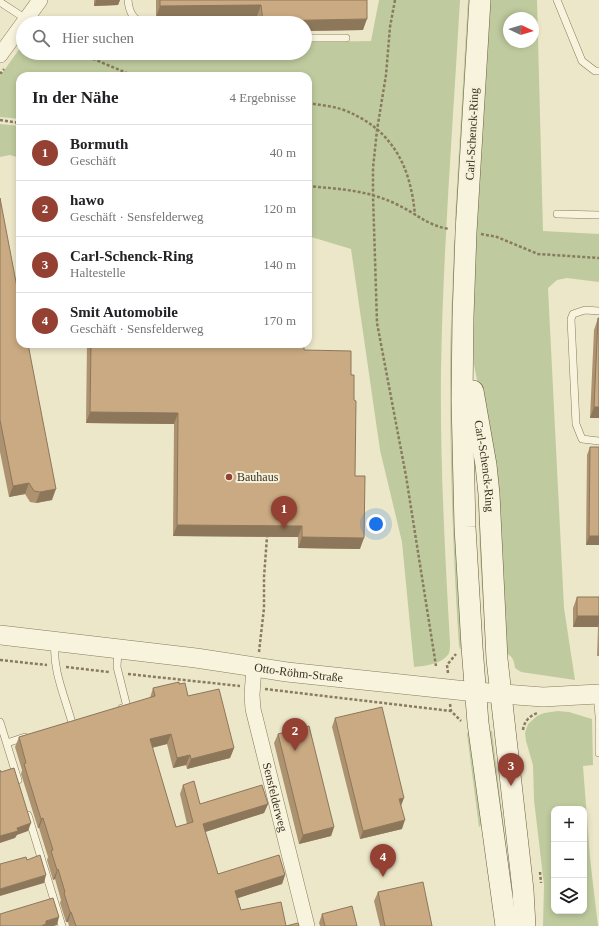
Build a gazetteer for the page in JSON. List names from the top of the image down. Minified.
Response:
{"streets":{"main road":["Carl-Schenck-Ring"],"street":["Otto-Röhm-Straße","Sensfelderweg"]},"crossings":[["Carl-Schenck-Ring","Otto-Röhm-Straße"],["Otto-Röhm-Straße","Sensfelderweg"]],"places":["Bauhaus"],"north":"right","page":{"search":"Hier suchen","heading":["In der Nähe","4 Ergebnisse"],"list":[{"mark":"1","name":"Bormuth","note":"Geschäft","value":"40 m"},{"mark":"2","name":"hawo","note":"Geschäft · Sensfelderweg","value":"120 m"},{"mark":"3","name":"Carl-Schenck-Ring","note":"Haltestelle","value":"140 m"},{"mark":"4","name":"Smit Automobile","note":"Geschäft · Sensfelderweg","value":"170 m"}],"pins":["1","2","3","4"],"map_buttons":["+","−"]}}
